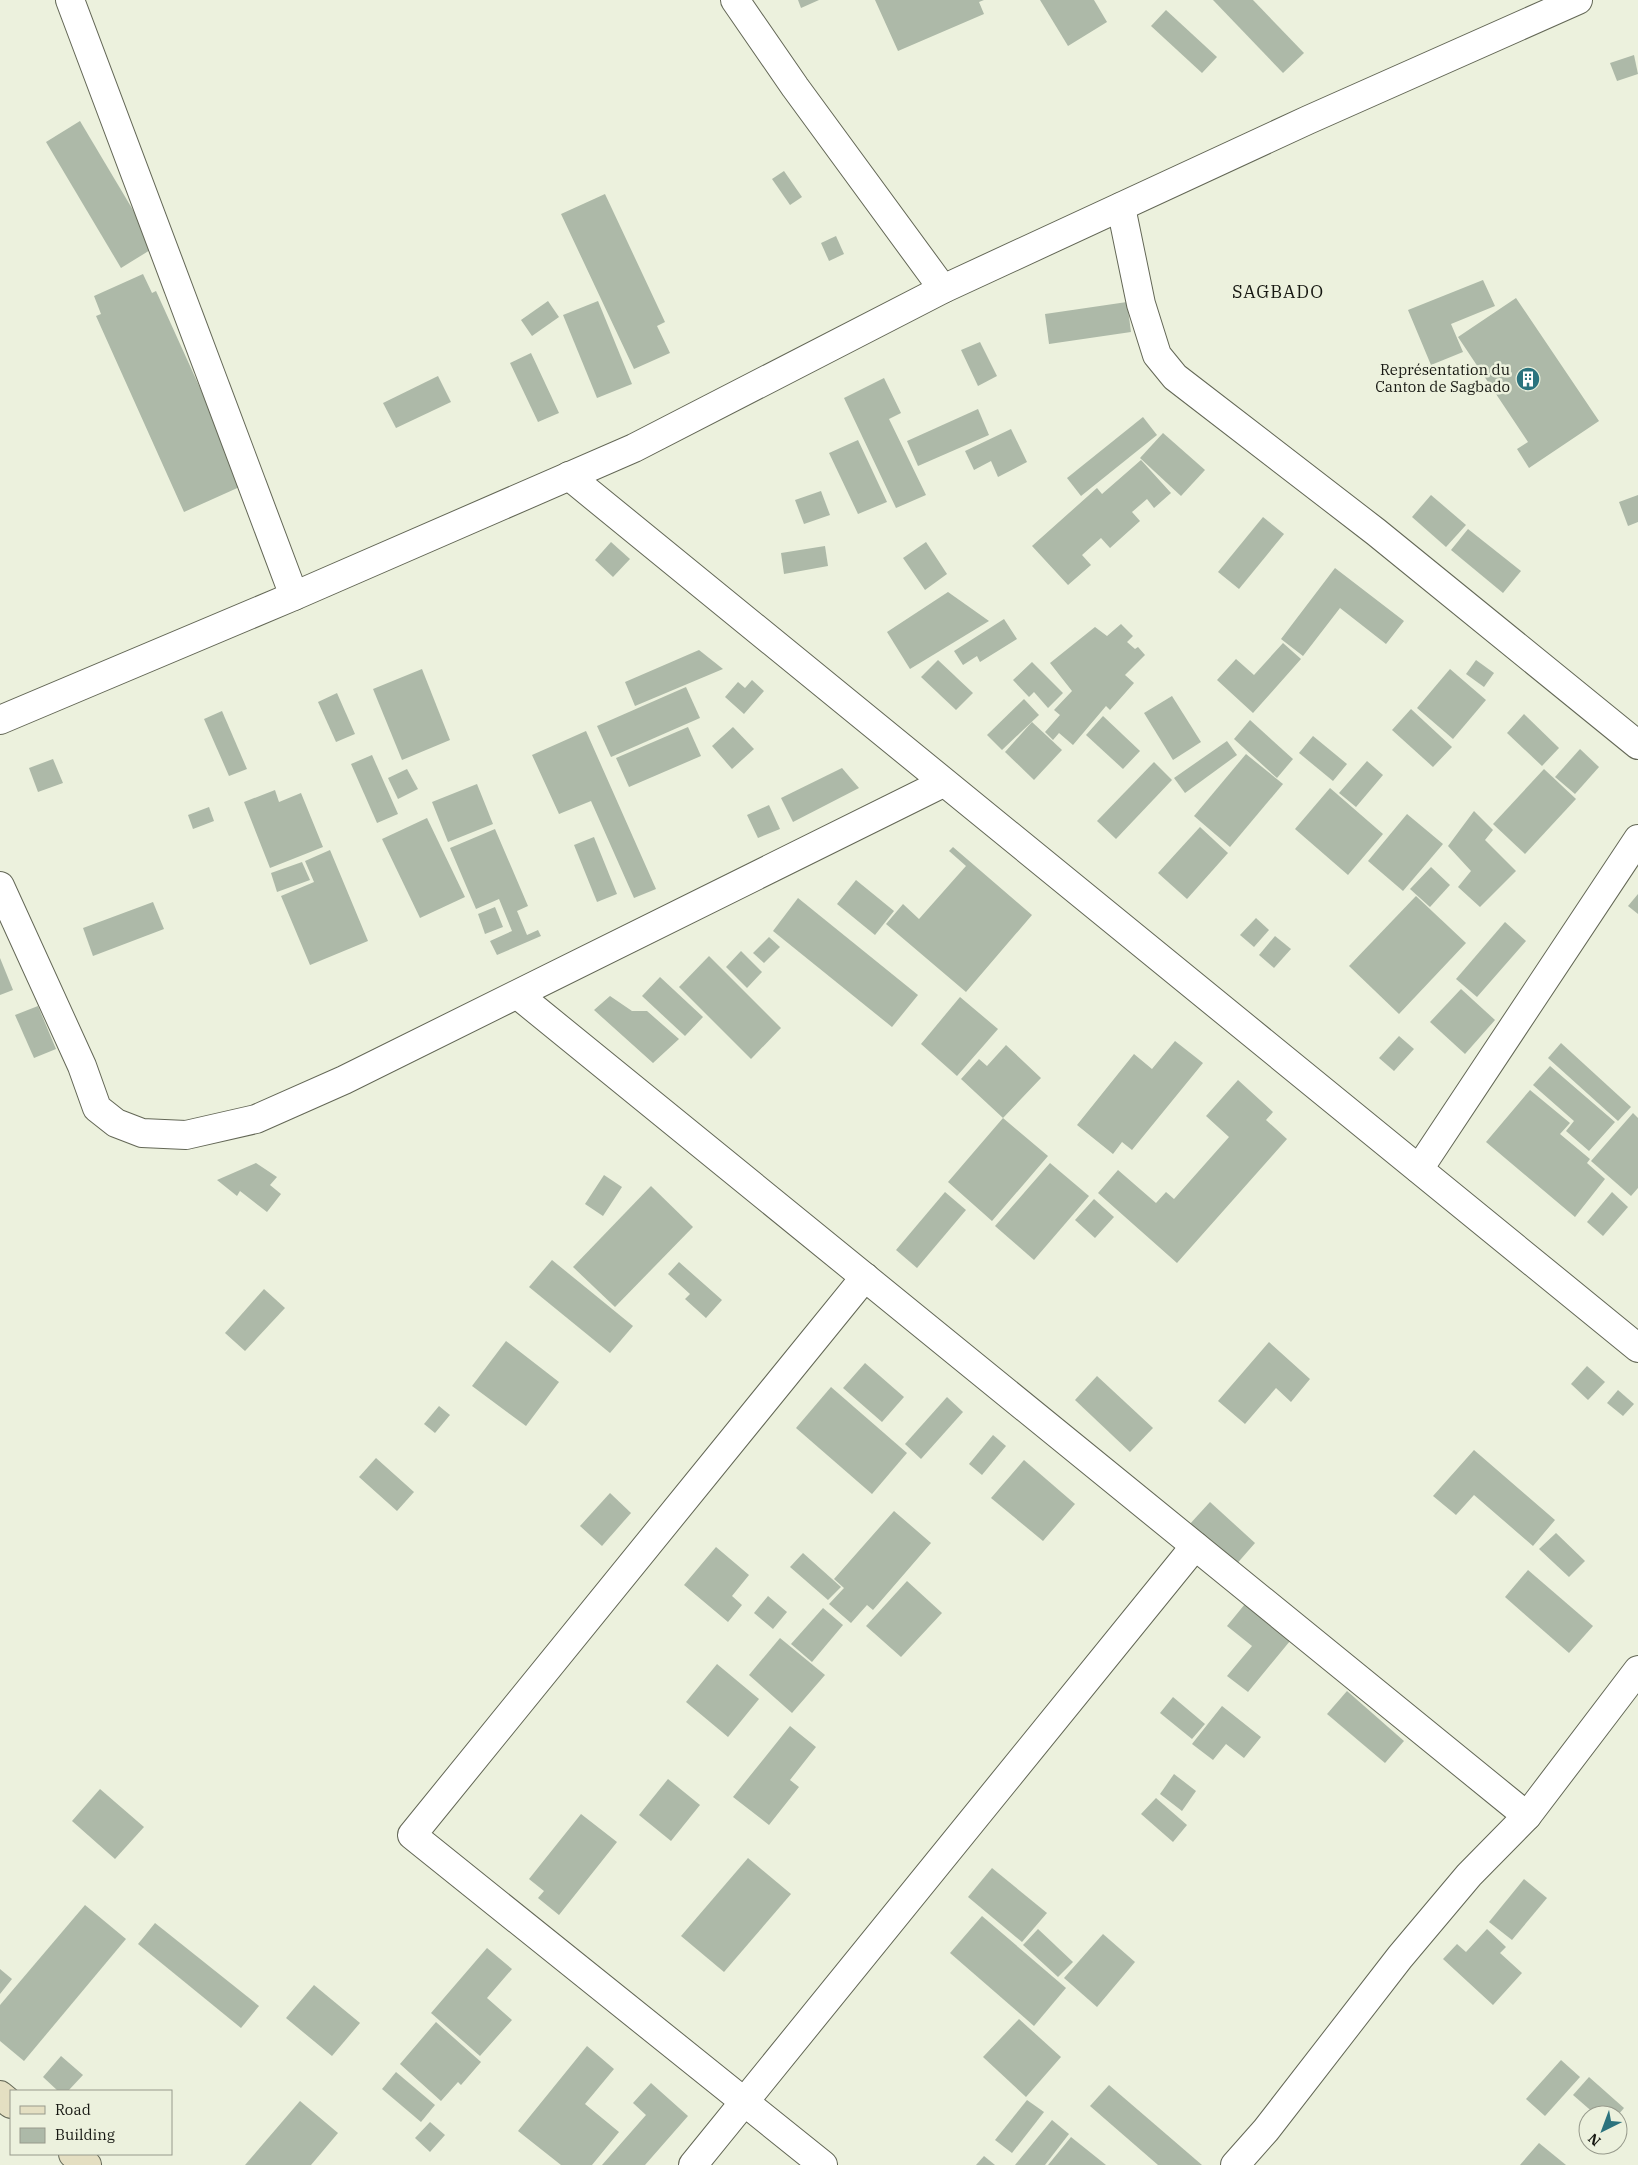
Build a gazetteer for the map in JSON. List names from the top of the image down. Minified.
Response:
{"districts":["SAGBADO"],"places":{"building":["Représentation du Canton de Sagbado"]},"legend":["Road","Building"],"north":"bottom left"}
